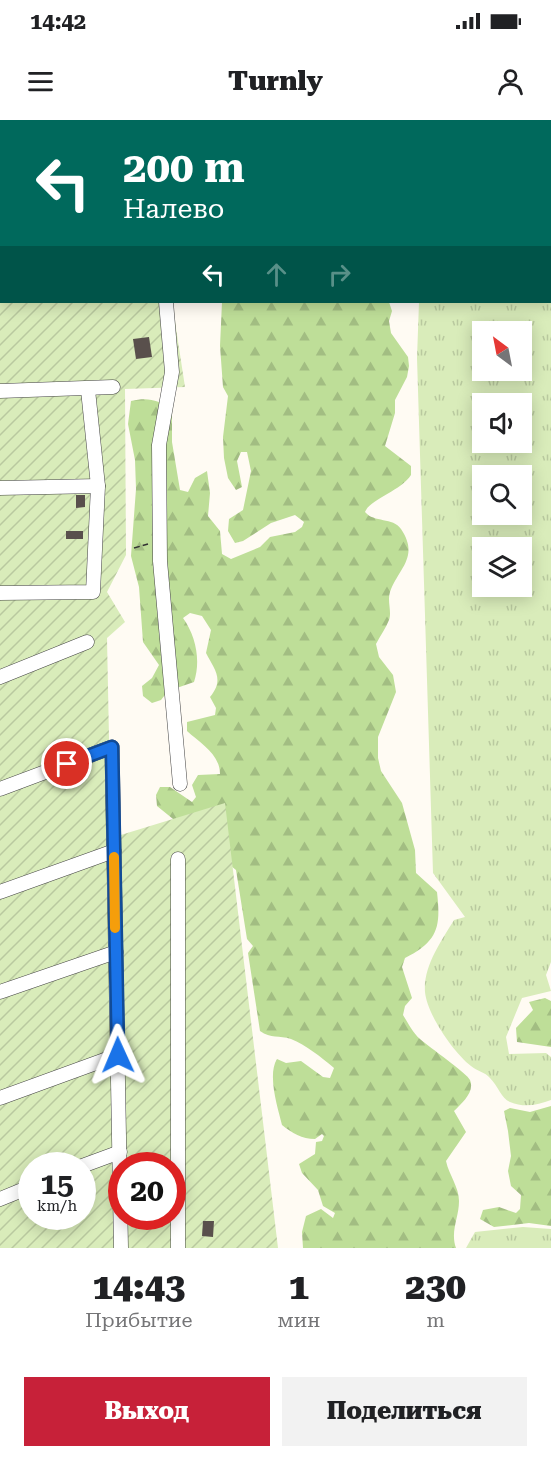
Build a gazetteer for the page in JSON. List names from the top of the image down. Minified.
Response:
{"north":"top left","page":{"status":"14:42","header":"Turnly","turn":["200 m","Налево"],"speed":"15 km/h","limit":"20","eta":["14:43","Прибытие","1","мин","230","m"],"buttons":["Выход","Поделиться"]}}
